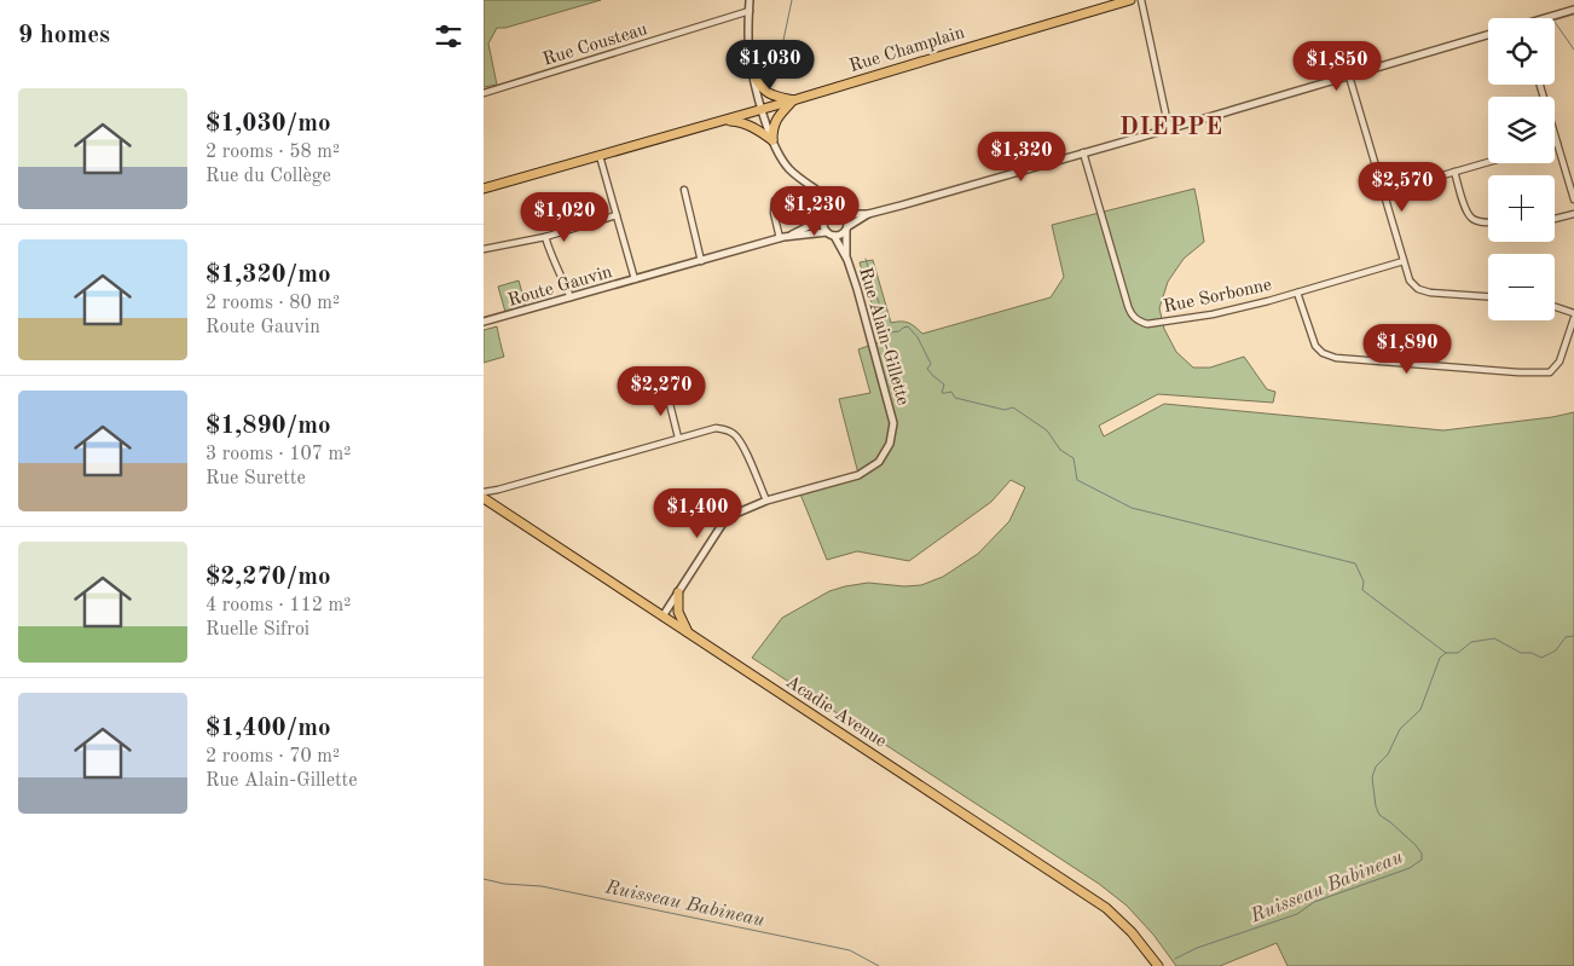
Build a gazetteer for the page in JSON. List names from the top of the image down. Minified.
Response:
{"streets":{"main road":["Rue Champlain","Acadie Avenue"],"street":["Rue Cousteau","Route Gauvin","Rue Sorbonne","Rue Alain-Gillette"]},"crossings":[["Route Gauvin","Rue Alain-Gillette"],["Rue Alain-Gillette","Acadie Avenue"]],"districts":["DIEPPE"],"water":["Ruisseau Babineau"],"page":{"heading":"9 homes","map_buttons":["+","−"],"price":["$1,030","$1,850","$1,320","$2,570","$1,230","$1,020","$1,890","$2,270","$1,400"],"list":[{"name":"$1,030/mo","note":"2 rooms · 58 m² · Rue du Collège"},{"name":"$1,320/mo","note":"2 rooms · 80 m² · Route Gauvin"},{"name":"$1,890/mo","note":"3 rooms · 107 m² · Rue Surette"},{"name":"$2,270/mo","note":"4 rooms · 112 m² · Ruelle Sifroi"},{"name":"$1,400/mo","note":"2 rooms · 70 m² · Rue Alain-Gillette"}]}}
